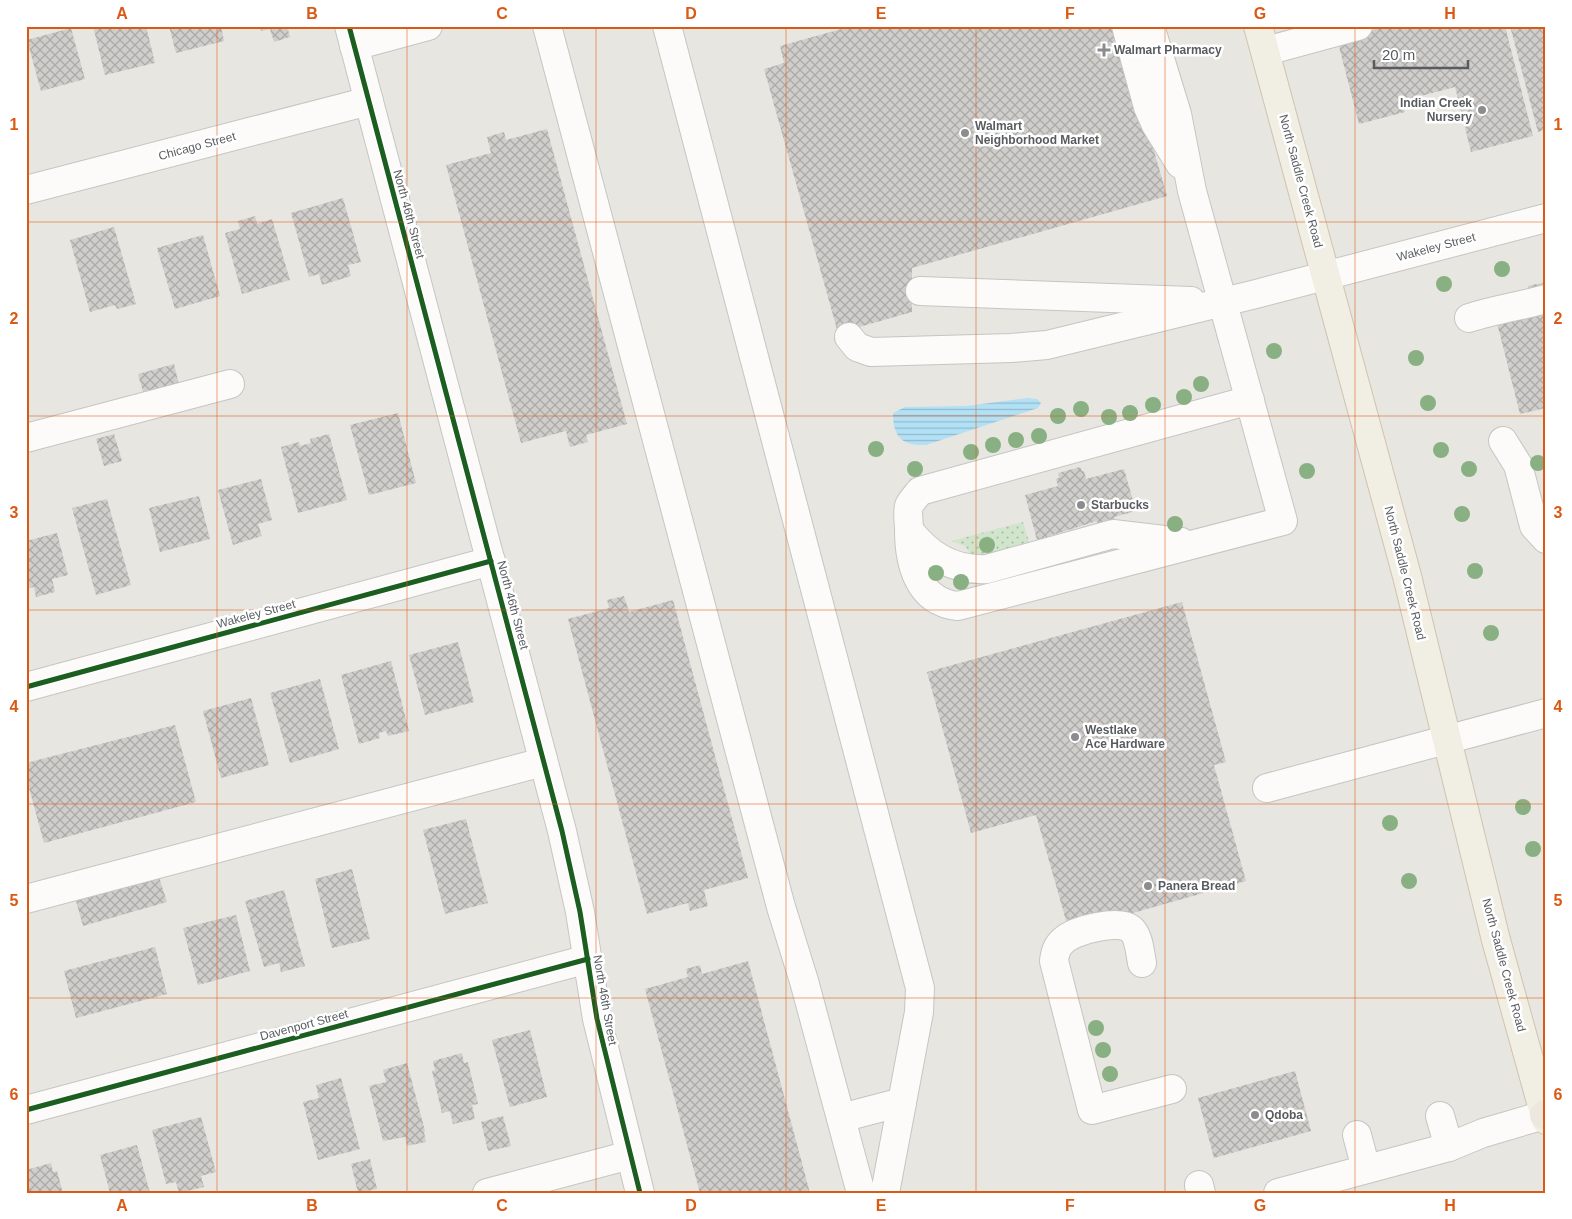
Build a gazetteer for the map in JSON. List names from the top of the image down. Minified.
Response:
{"streets":{"main road":["North Saddle Creek Road"],"street":["Chicago Street","North 46th Street","Wakeley Street","Davenport Street"]},"crossings":[["Chicago Street","North 46th Street"],["North Saddle Creek Road","Wakeley Street"],["North 46th Street","Wakeley Street"],["North 46th Street","Davenport Street"]],"places":{"health":["Walmart Pharmacy"],"other":["Indian Creek Nursery","Walmart Neighborhood Market","Starbucks","Westlake Ace Hardware","Panera Bread","Qdoba"]},"scale_bar":"20 m","grid":{"columns":["A","B","C","D","E","F","G","H"],"rows":["1","2","3","4","5","6"]}}
